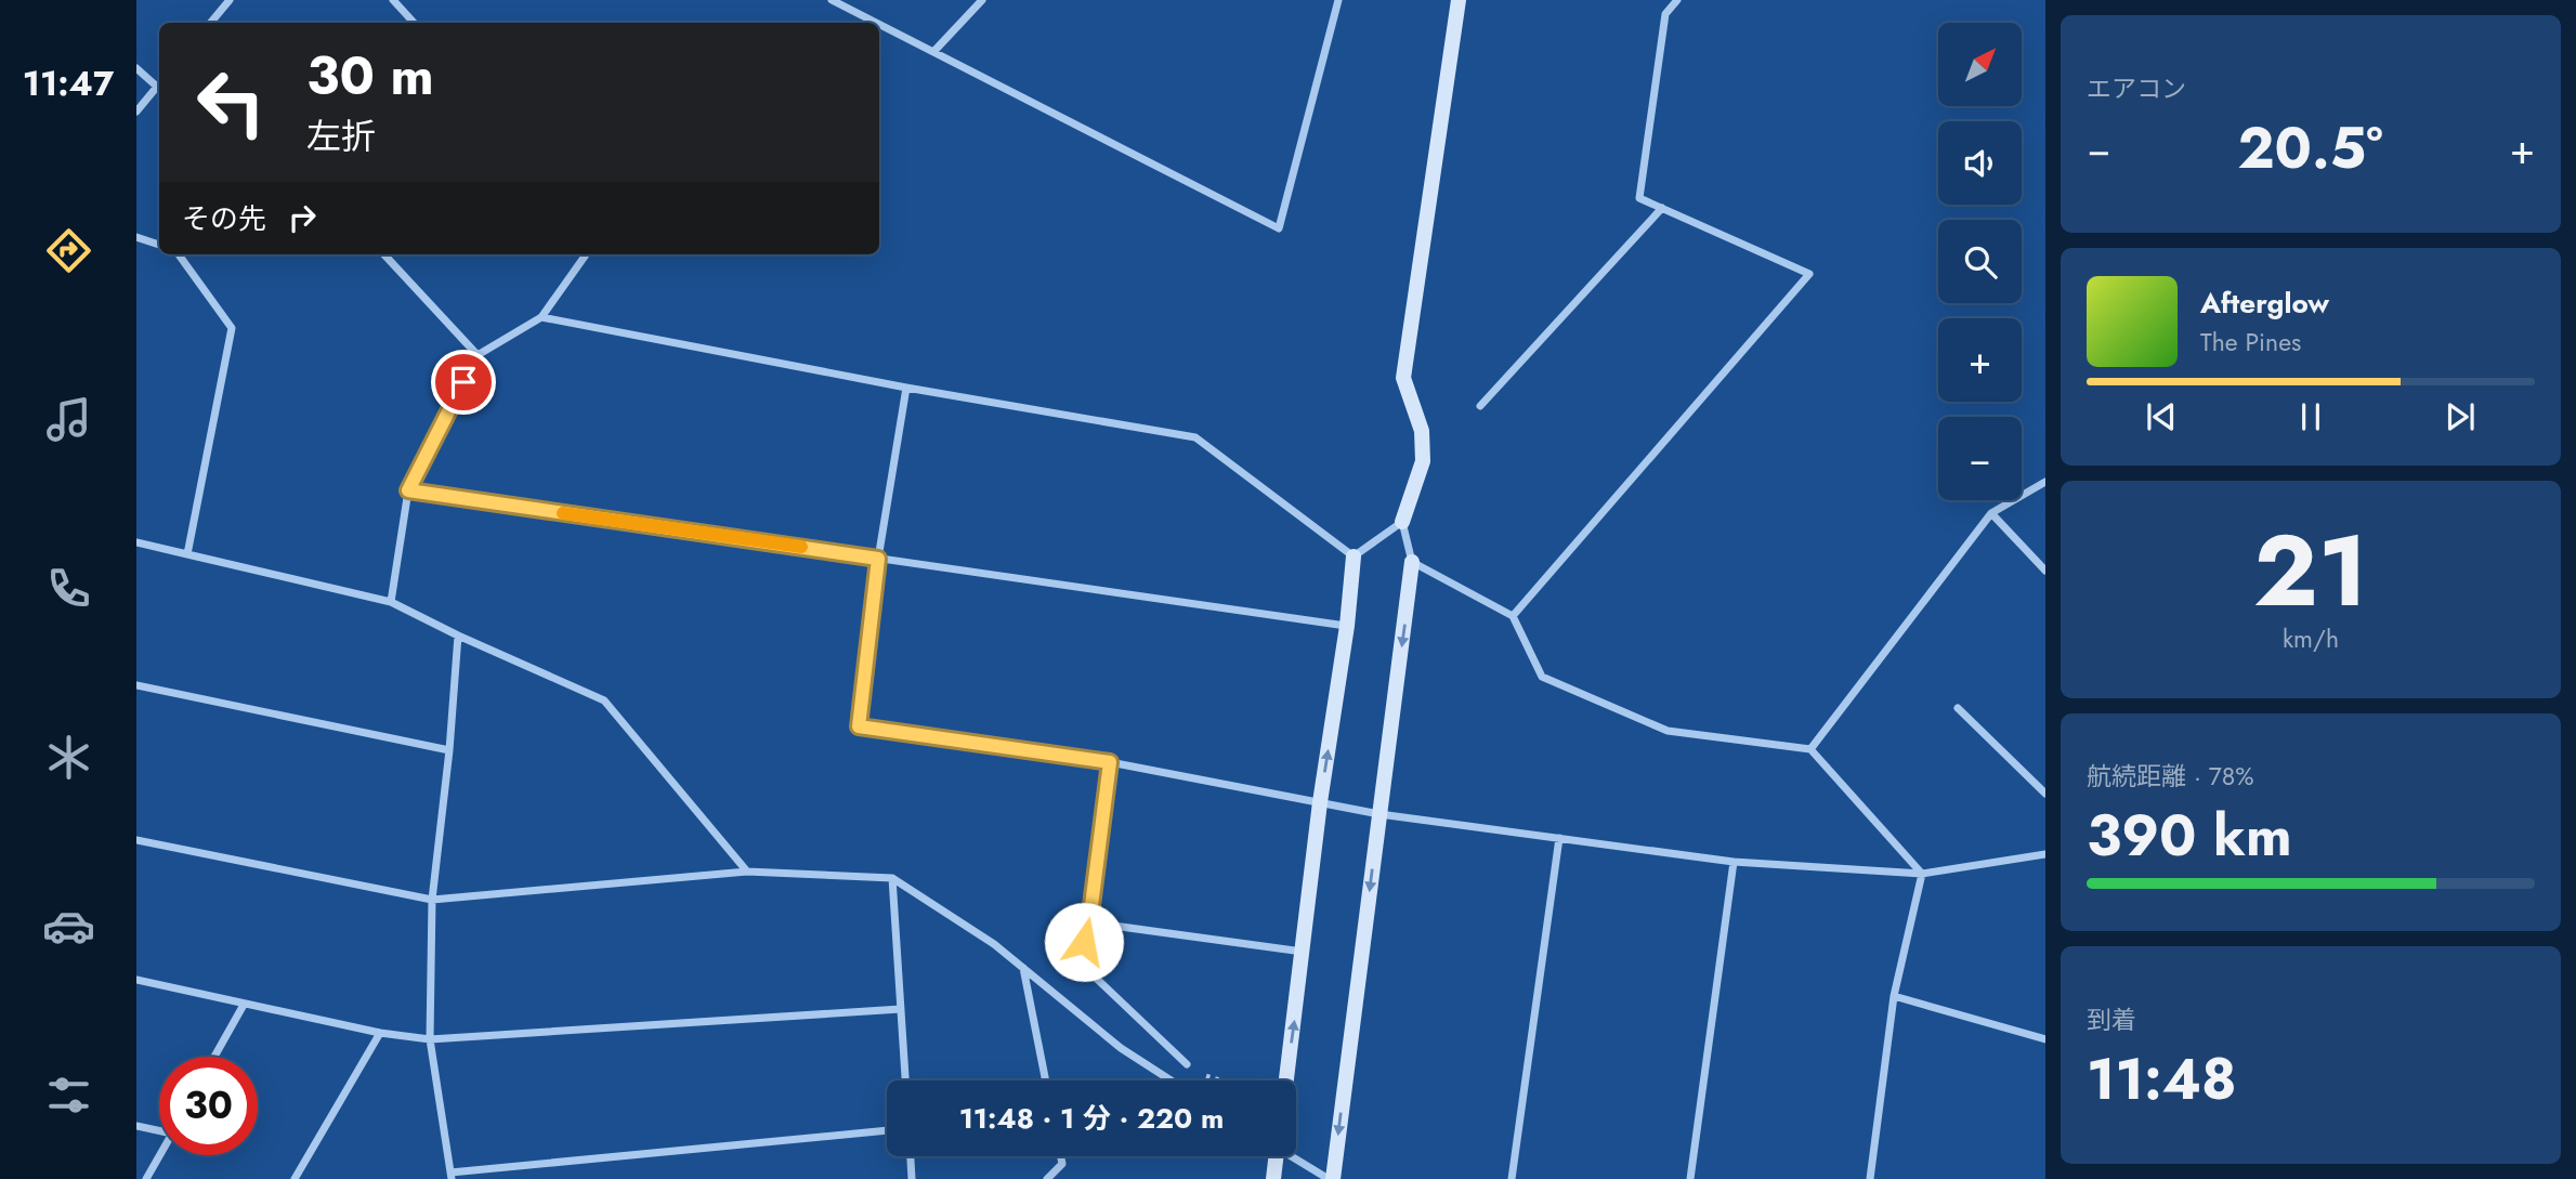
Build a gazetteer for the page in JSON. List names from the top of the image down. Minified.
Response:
{"north":"top right","page":{"tabs":"11:47","tile":["エアコン",["21","km/h"],["航続距離 · 78%","390 km"],["到着","11:48"]],"map_buttons":["+","−"],"turn":["30 m","左折"],"heat":["−","20.5°","+"],"then":"その先","song":["Afterglow","The Pines"],"limit":"30","trip":"11:48 · 1 分 · 220 m"}}
